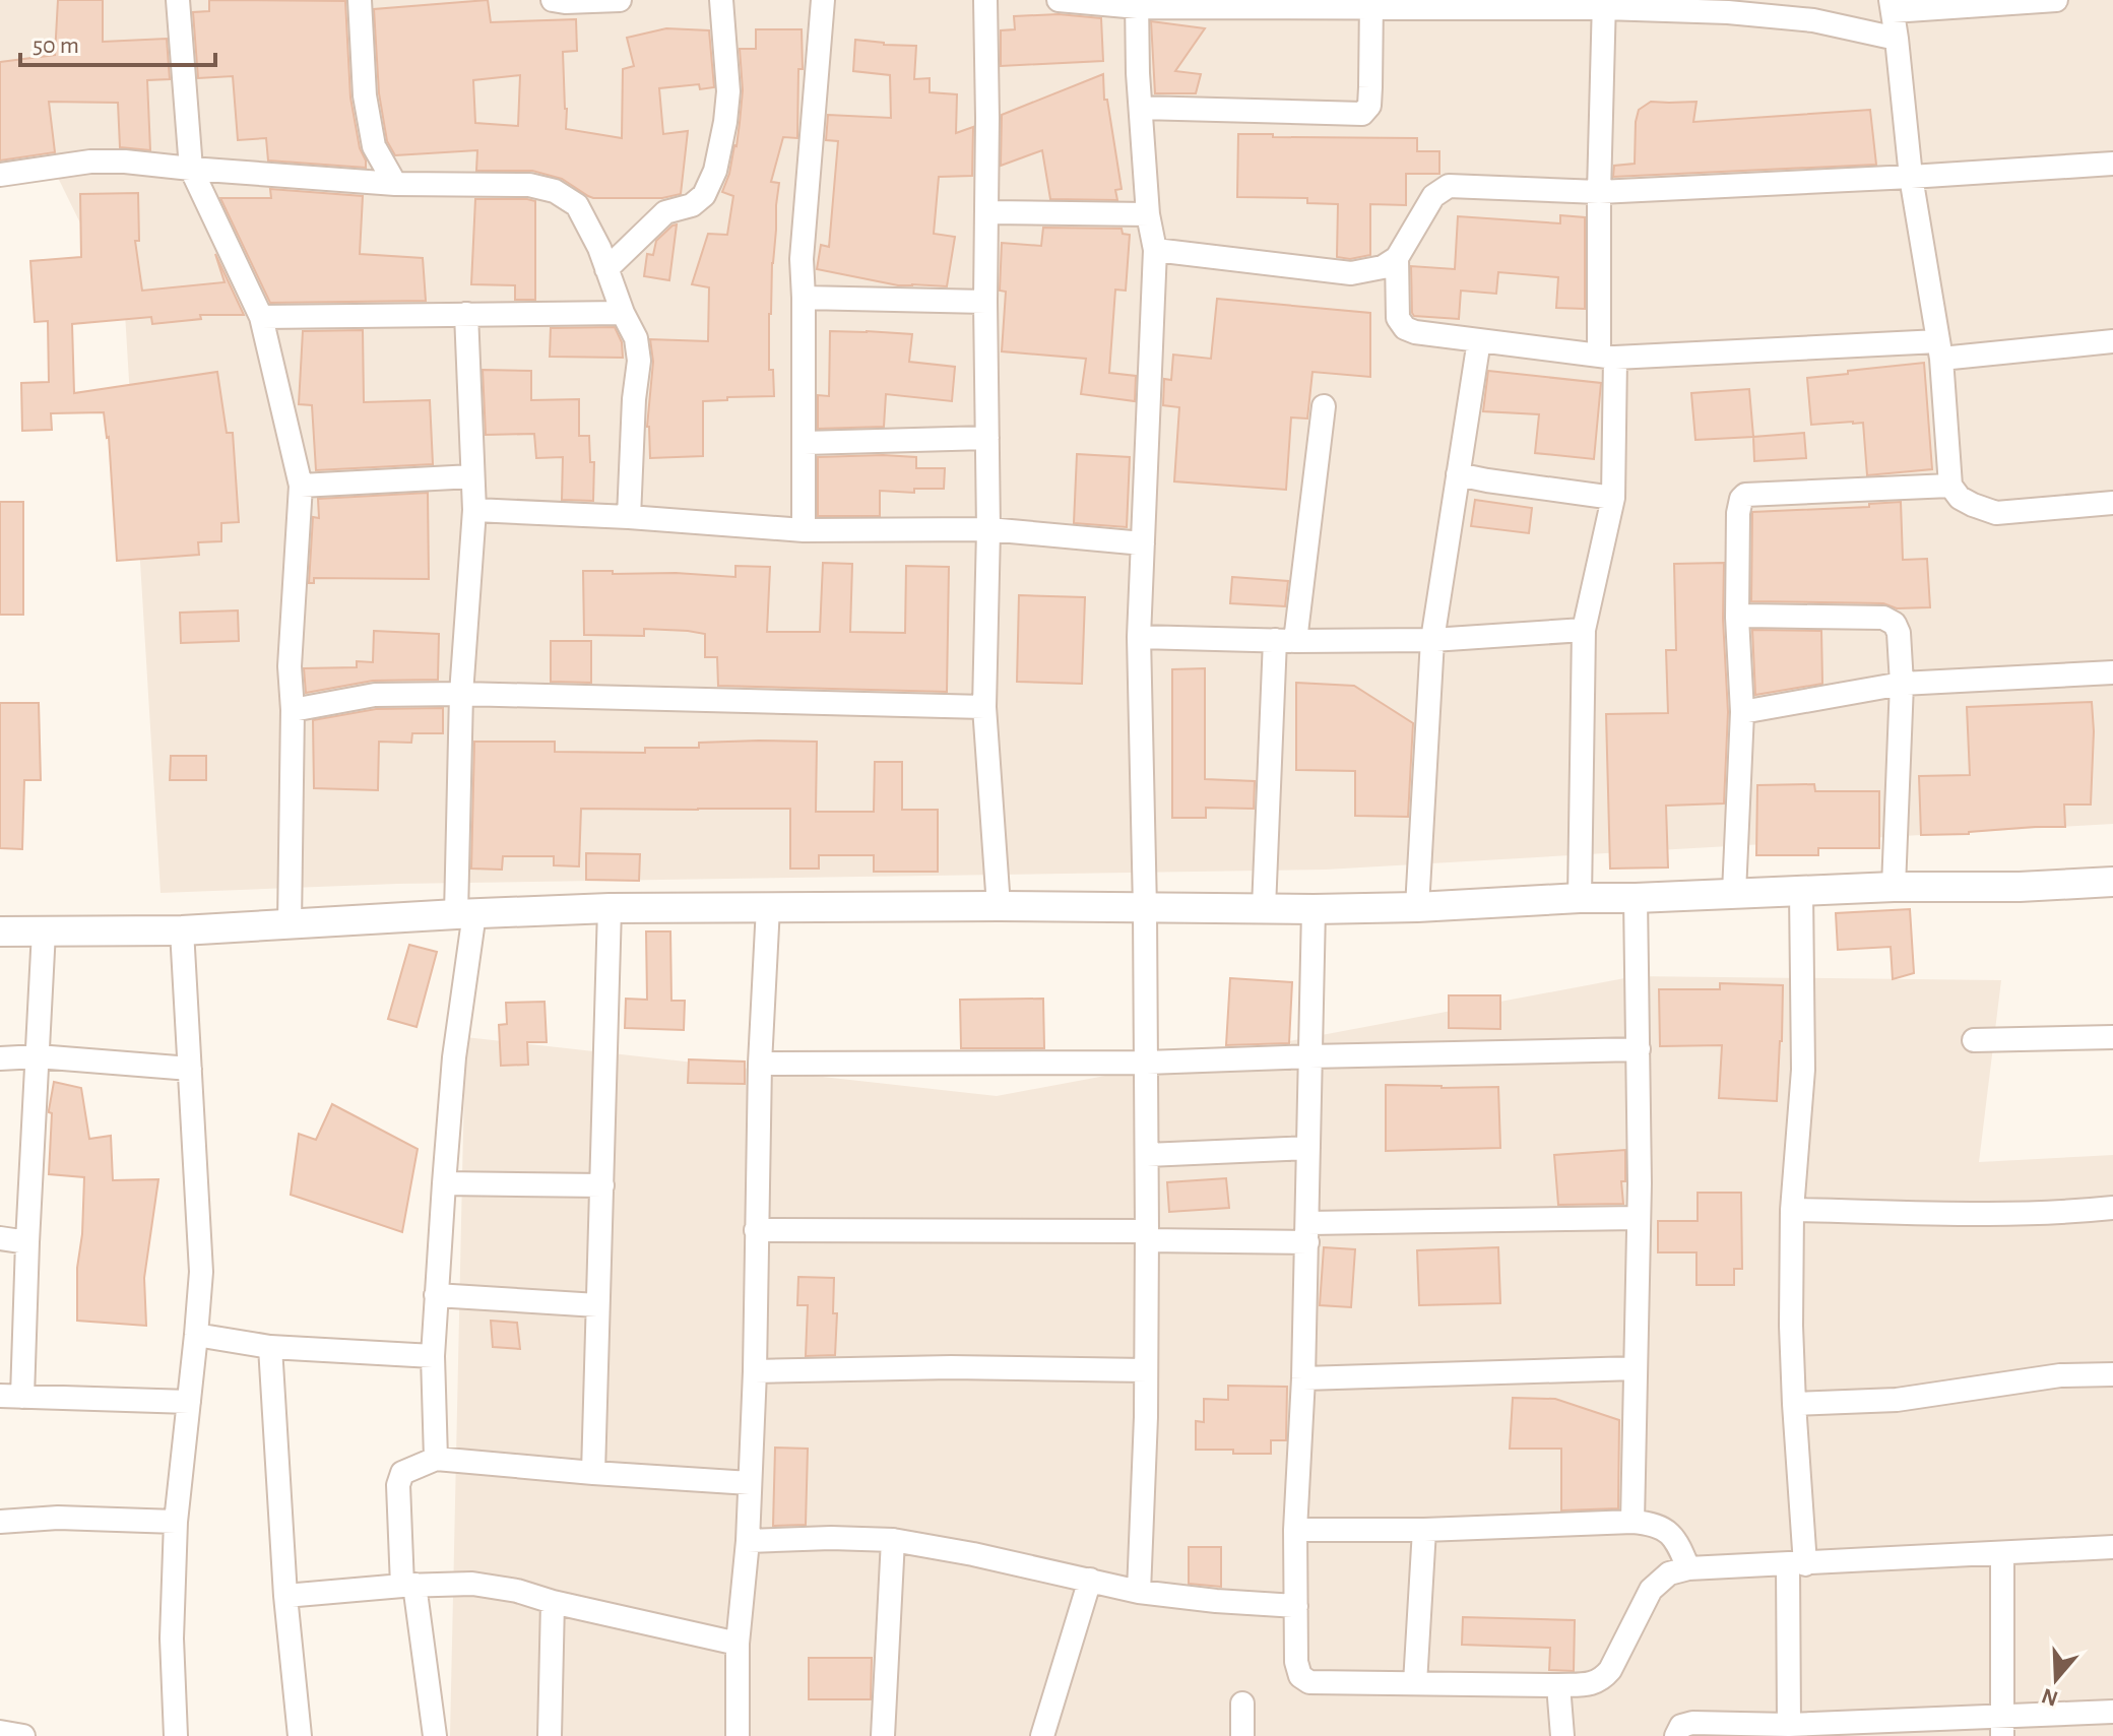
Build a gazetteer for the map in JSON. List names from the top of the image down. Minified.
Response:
{"scale_bar":"50 m","north":"bottom"}
